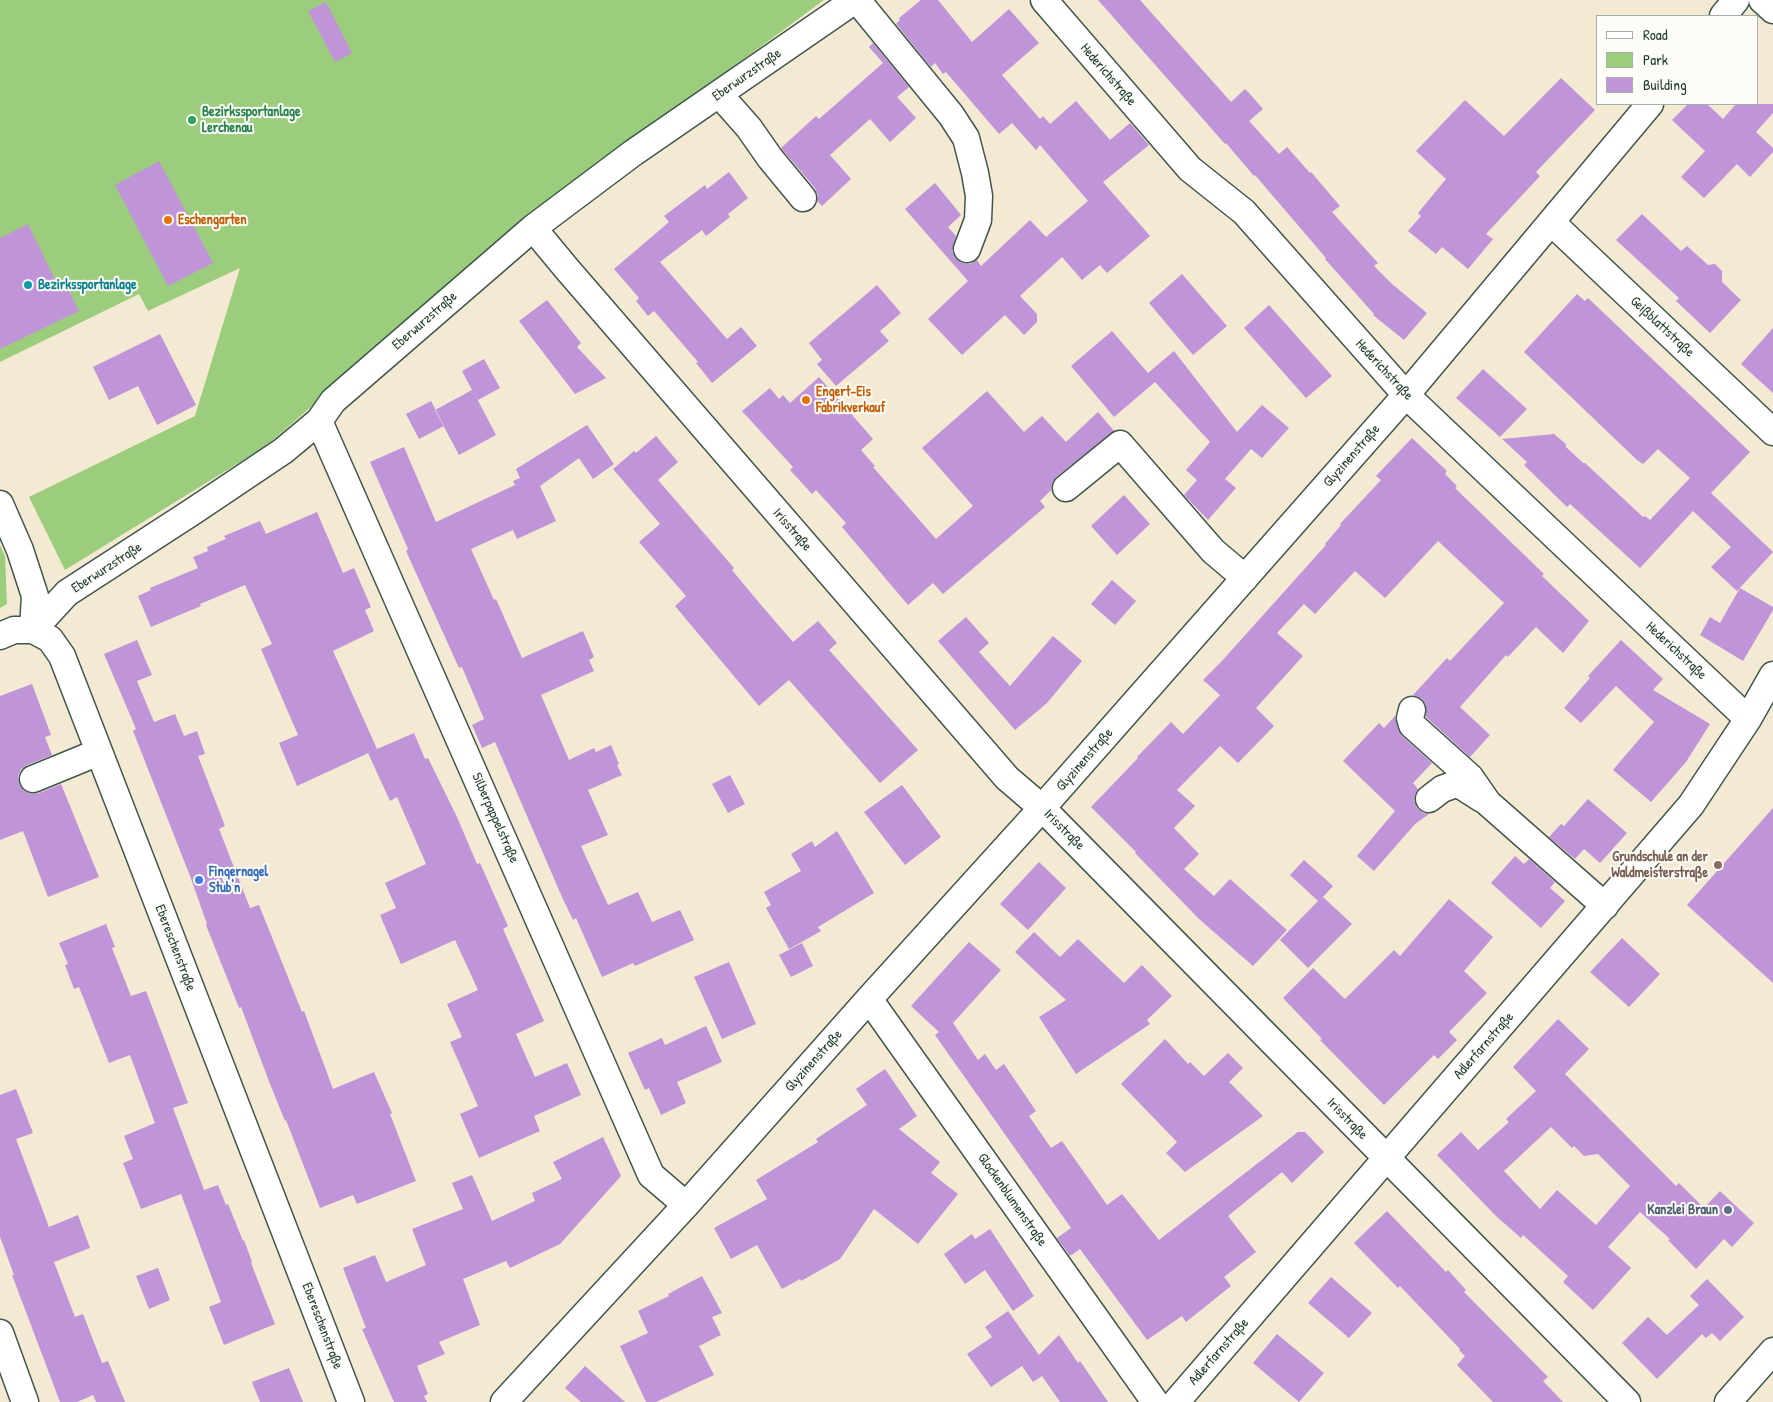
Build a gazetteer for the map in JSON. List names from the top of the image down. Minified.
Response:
{"streets":{"street":["Eberwurzstraße","Hederichstraße","Geißblattstraße","Glyzinenstraße","Irisstraße","Silberpappelstraße","Ebereschenstraße","Adlerfarnstraße","Glockenblumenstraße"]},"crossings":[["Eberwurzstraße","Irisstraße"],["Eberwurzstraße","Silberpappelstraße"],["Eberwurzstraße","Ebereschenstraße"],["Hederichstraße","Glyzinenstraße"],["Hederichstraße","Adlerfarnstraße"],["Geißblattstraße","Glyzinenstraße"],["Glyzinenstraße","Irisstraße"],["Glyzinenstraße","Silberpappelstraße"],["Glyzinenstraße","Glockenblumenstraße"],["Irisstraße","Adlerfarnstraße"]],"places":["Bezirkssportanlage Lerchenau","Eschengarten","Bezirkssportanlage","Engert-Eis Fabrikverkauf","Grundschule an der Waldmeisterstraße","Fingernagel Stub'n","Kanzlei Braun"],"legend":["Road","Park","Building"]}
